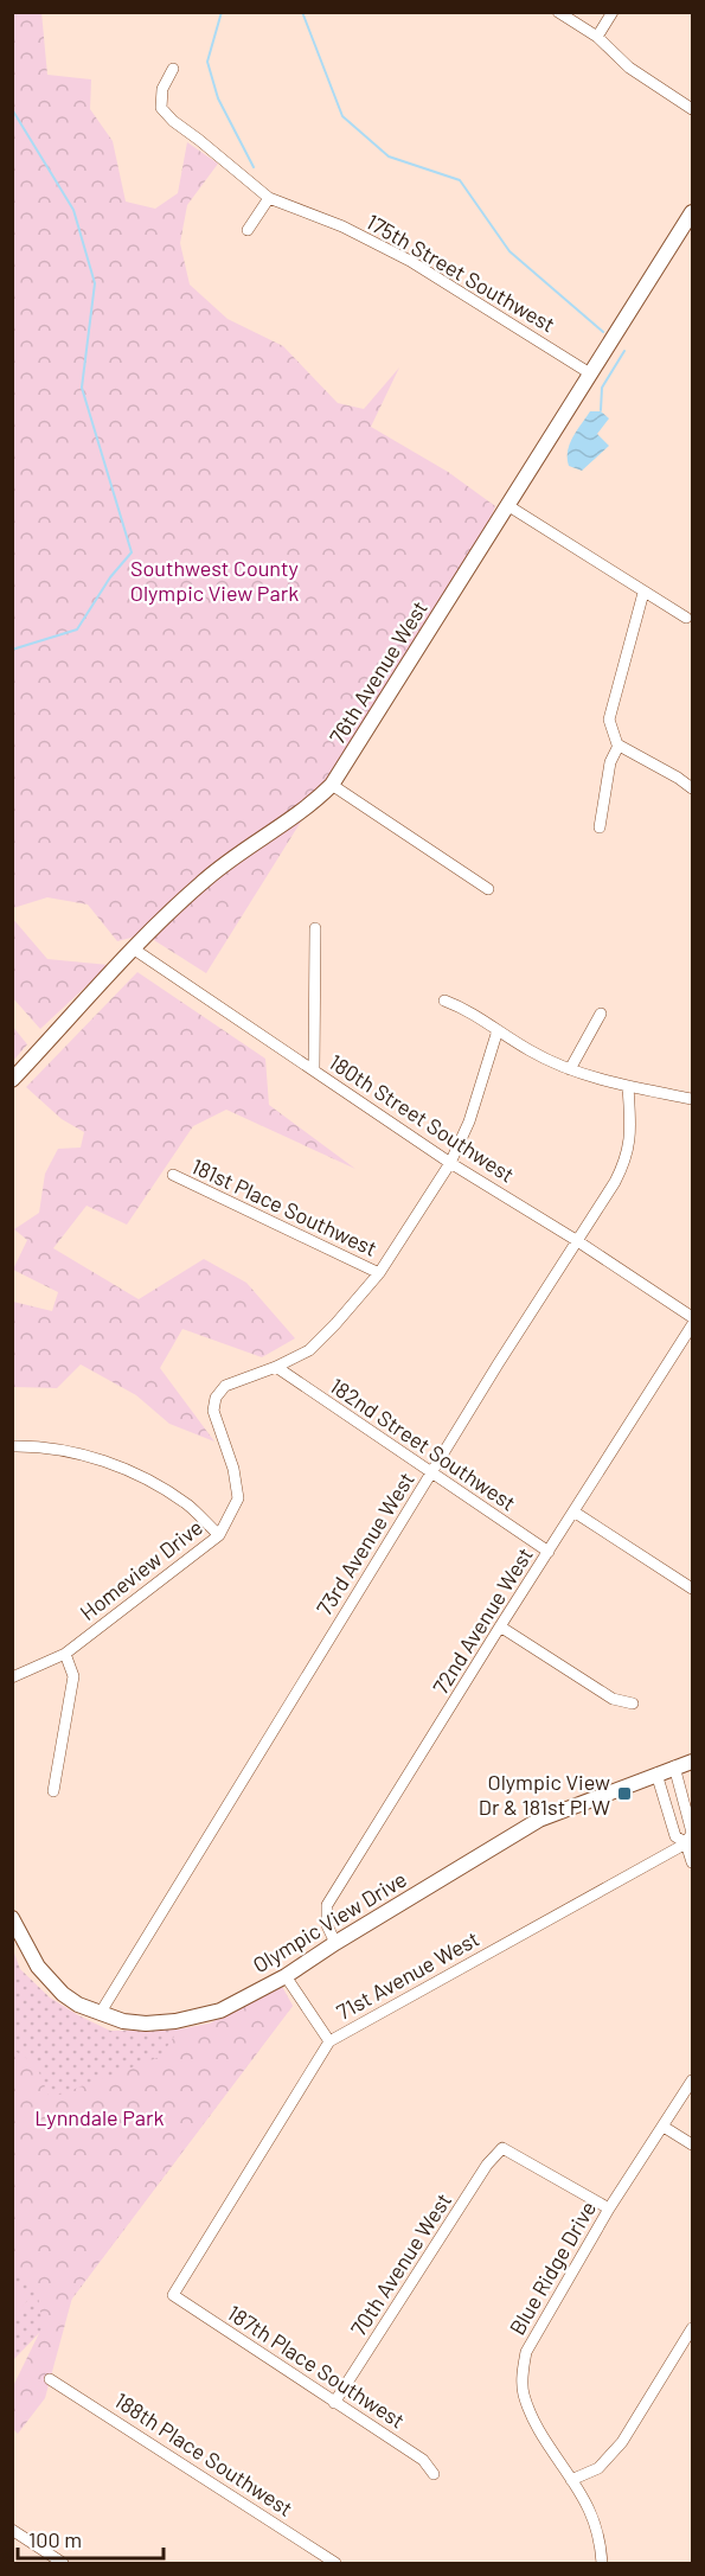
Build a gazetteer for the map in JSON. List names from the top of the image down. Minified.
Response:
{"streets":{"street":["175th Street Southwest","76th Avenue West","180th Street Southwest","181st Place Southwest","182nd Street Southwest","73rd Avenue West","Homeview Drive","72nd Avenue West","Olympic View Drive","71st Avenue West","70th Avenue West","Blue Ridge Drive","187th Place Southwest","188th Place Southwest"]},"crossings":[["175th Street Southwest","76th Avenue West"],["76th Avenue West","180th Street Southwest"],["180th Street Southwest","73rd Avenue West"],["182nd Street Southwest","73rd Avenue West"],["182nd Street Southwest","Homeview Drive"],["182nd Street Southwest","72nd Avenue West"],["73rd Avenue West","Olympic View Drive"],["72nd Avenue West","Olympic View Drive"],["71st Avenue West","187th Place Southwest"],["70th Avenue West","Blue Ridge Drive"],["70th Avenue West","187th Place Southwest"]],"parks":["Southwest County Olympic View Park","Lynndale Park"],"places":{"transit":["Olympic View Dr & 181st Pl W"]},"scale_bar":"100 m"}
